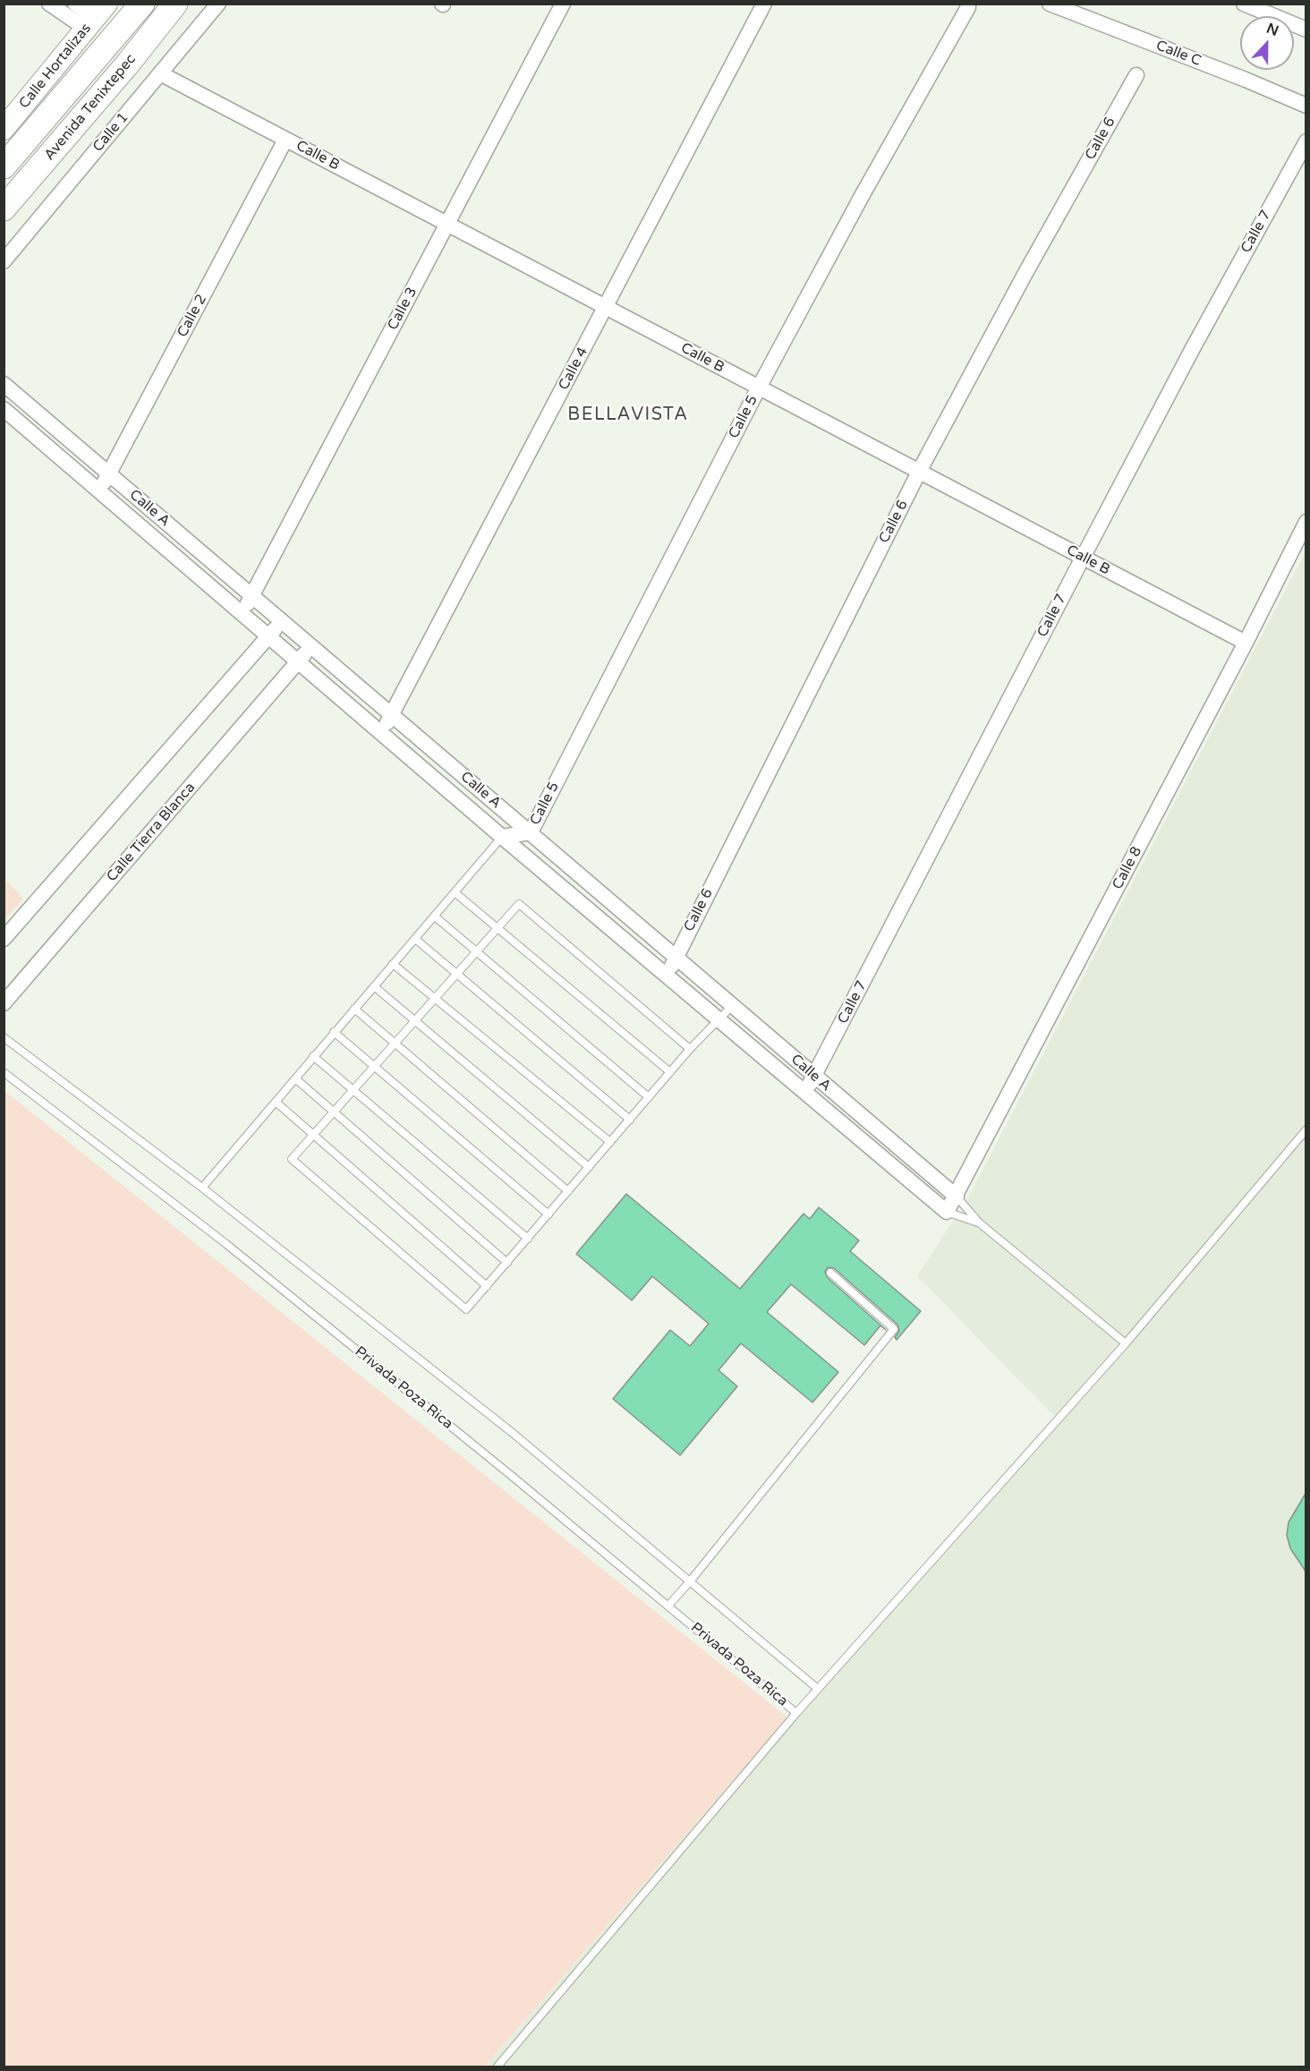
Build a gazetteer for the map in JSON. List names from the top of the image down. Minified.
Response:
{"streets":{"main road":["Avenida Tenixtepec"],"street":["Calle C","Calle Hortalizas","Calle 1","Calle 6","Calle B","Calle 7","Calle 3","Calle 2","Calle 4","Calle 5","Calle A","Calle Tierra Blanca","Calle 8"],"lane":["Privada Poza Rica"]},"crossings":[["Calle 1","Calle B"],["Calle 6","Calle B"],["Calle 6","Calle A"],["Calle B","Calle 7"],["Calle B","Calle 3"],["Calle B","Calle 2"],["Calle B","Calle 4"],["Calle B","Calle 5"],["Calle B","Calle 8"],["Calle 7","Calle A"],["Calle 3","Calle A"],["Calle 2","Calle A"],["Calle 4","Calle A"],["Calle 5","Calle A"],["Calle A","Calle Tierra Blanca"],["Calle A","Calle 8"]],"districts":["BELLAVISTA"],"north":"top"}
